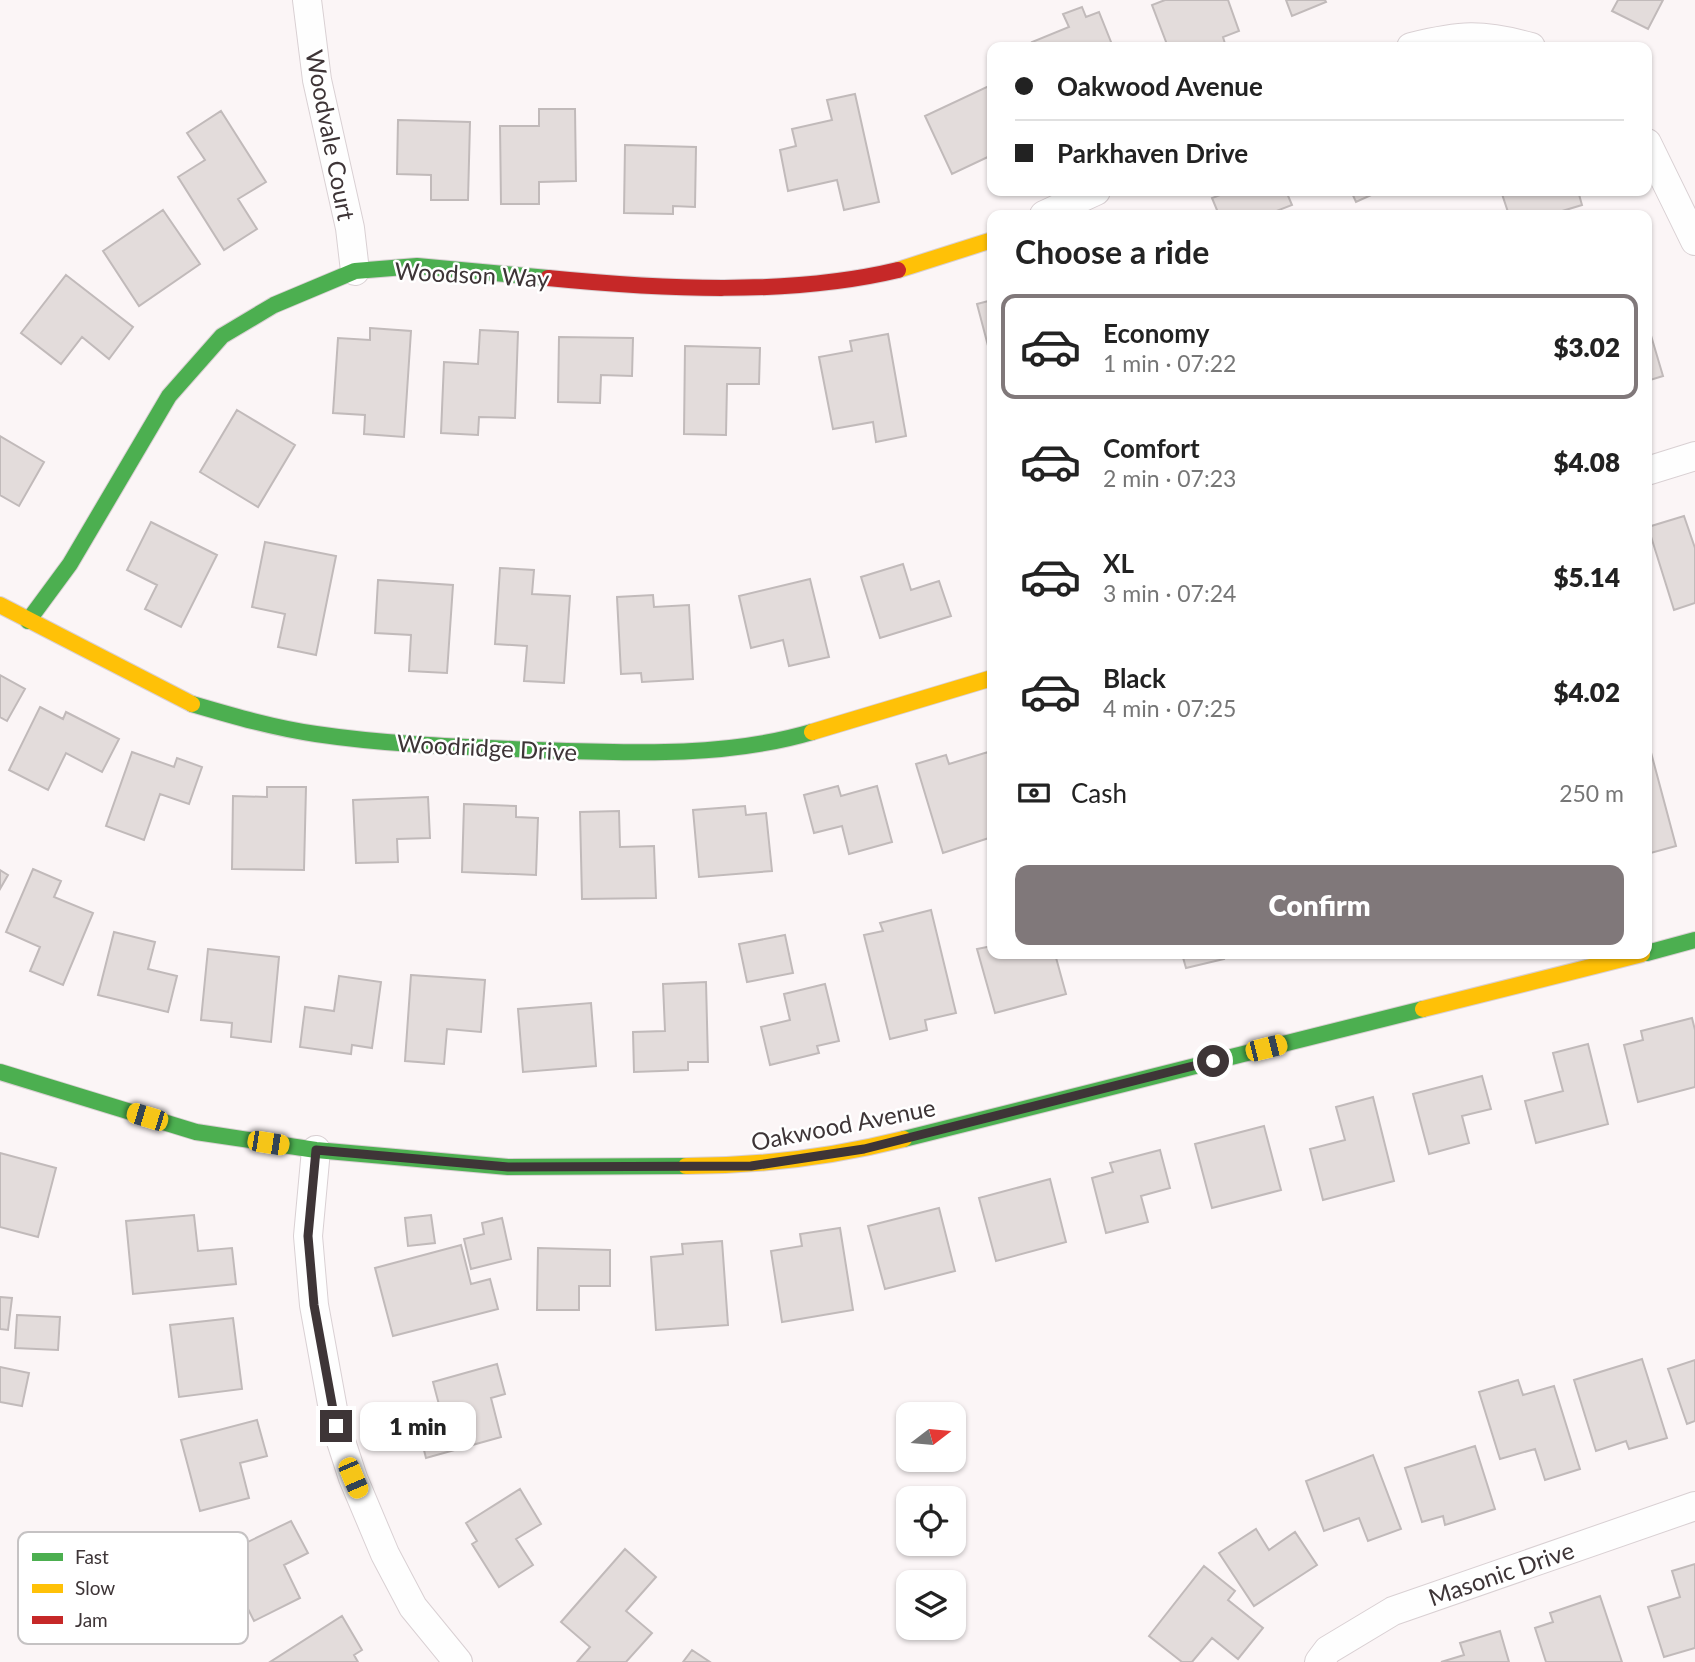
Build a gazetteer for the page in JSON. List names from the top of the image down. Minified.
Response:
{"streets":{"street":["Woodvale Court","Woodson Way","Woodridge Drive","Oakwood Avenue","Masonic Drive"]},"crossings":[["Woodvale Court","Woodson Way"],["Woodson Way","Woodridge Drive"]],"legend":["Fast","Slow","Jam"],"north":"right","page":{"banner":["Oakwood Avenue","Parkhaven Drive"],"heading":"Choose a ride","list":[{"name":"Economy","note":"1 min · 07:22","value":"$3.02"},{"name":"Comfort","note":"2 min · 07:23","value":"$4.08"},{"name":"XL","note":"3 min · 07:24","value":"$5.14"},{"name":"Black","note":"4 min · 07:25","value":"$4.02"}],"pay":["Cash","250 m"],"buttons":"Confirm","bubble":"1 min"}}
